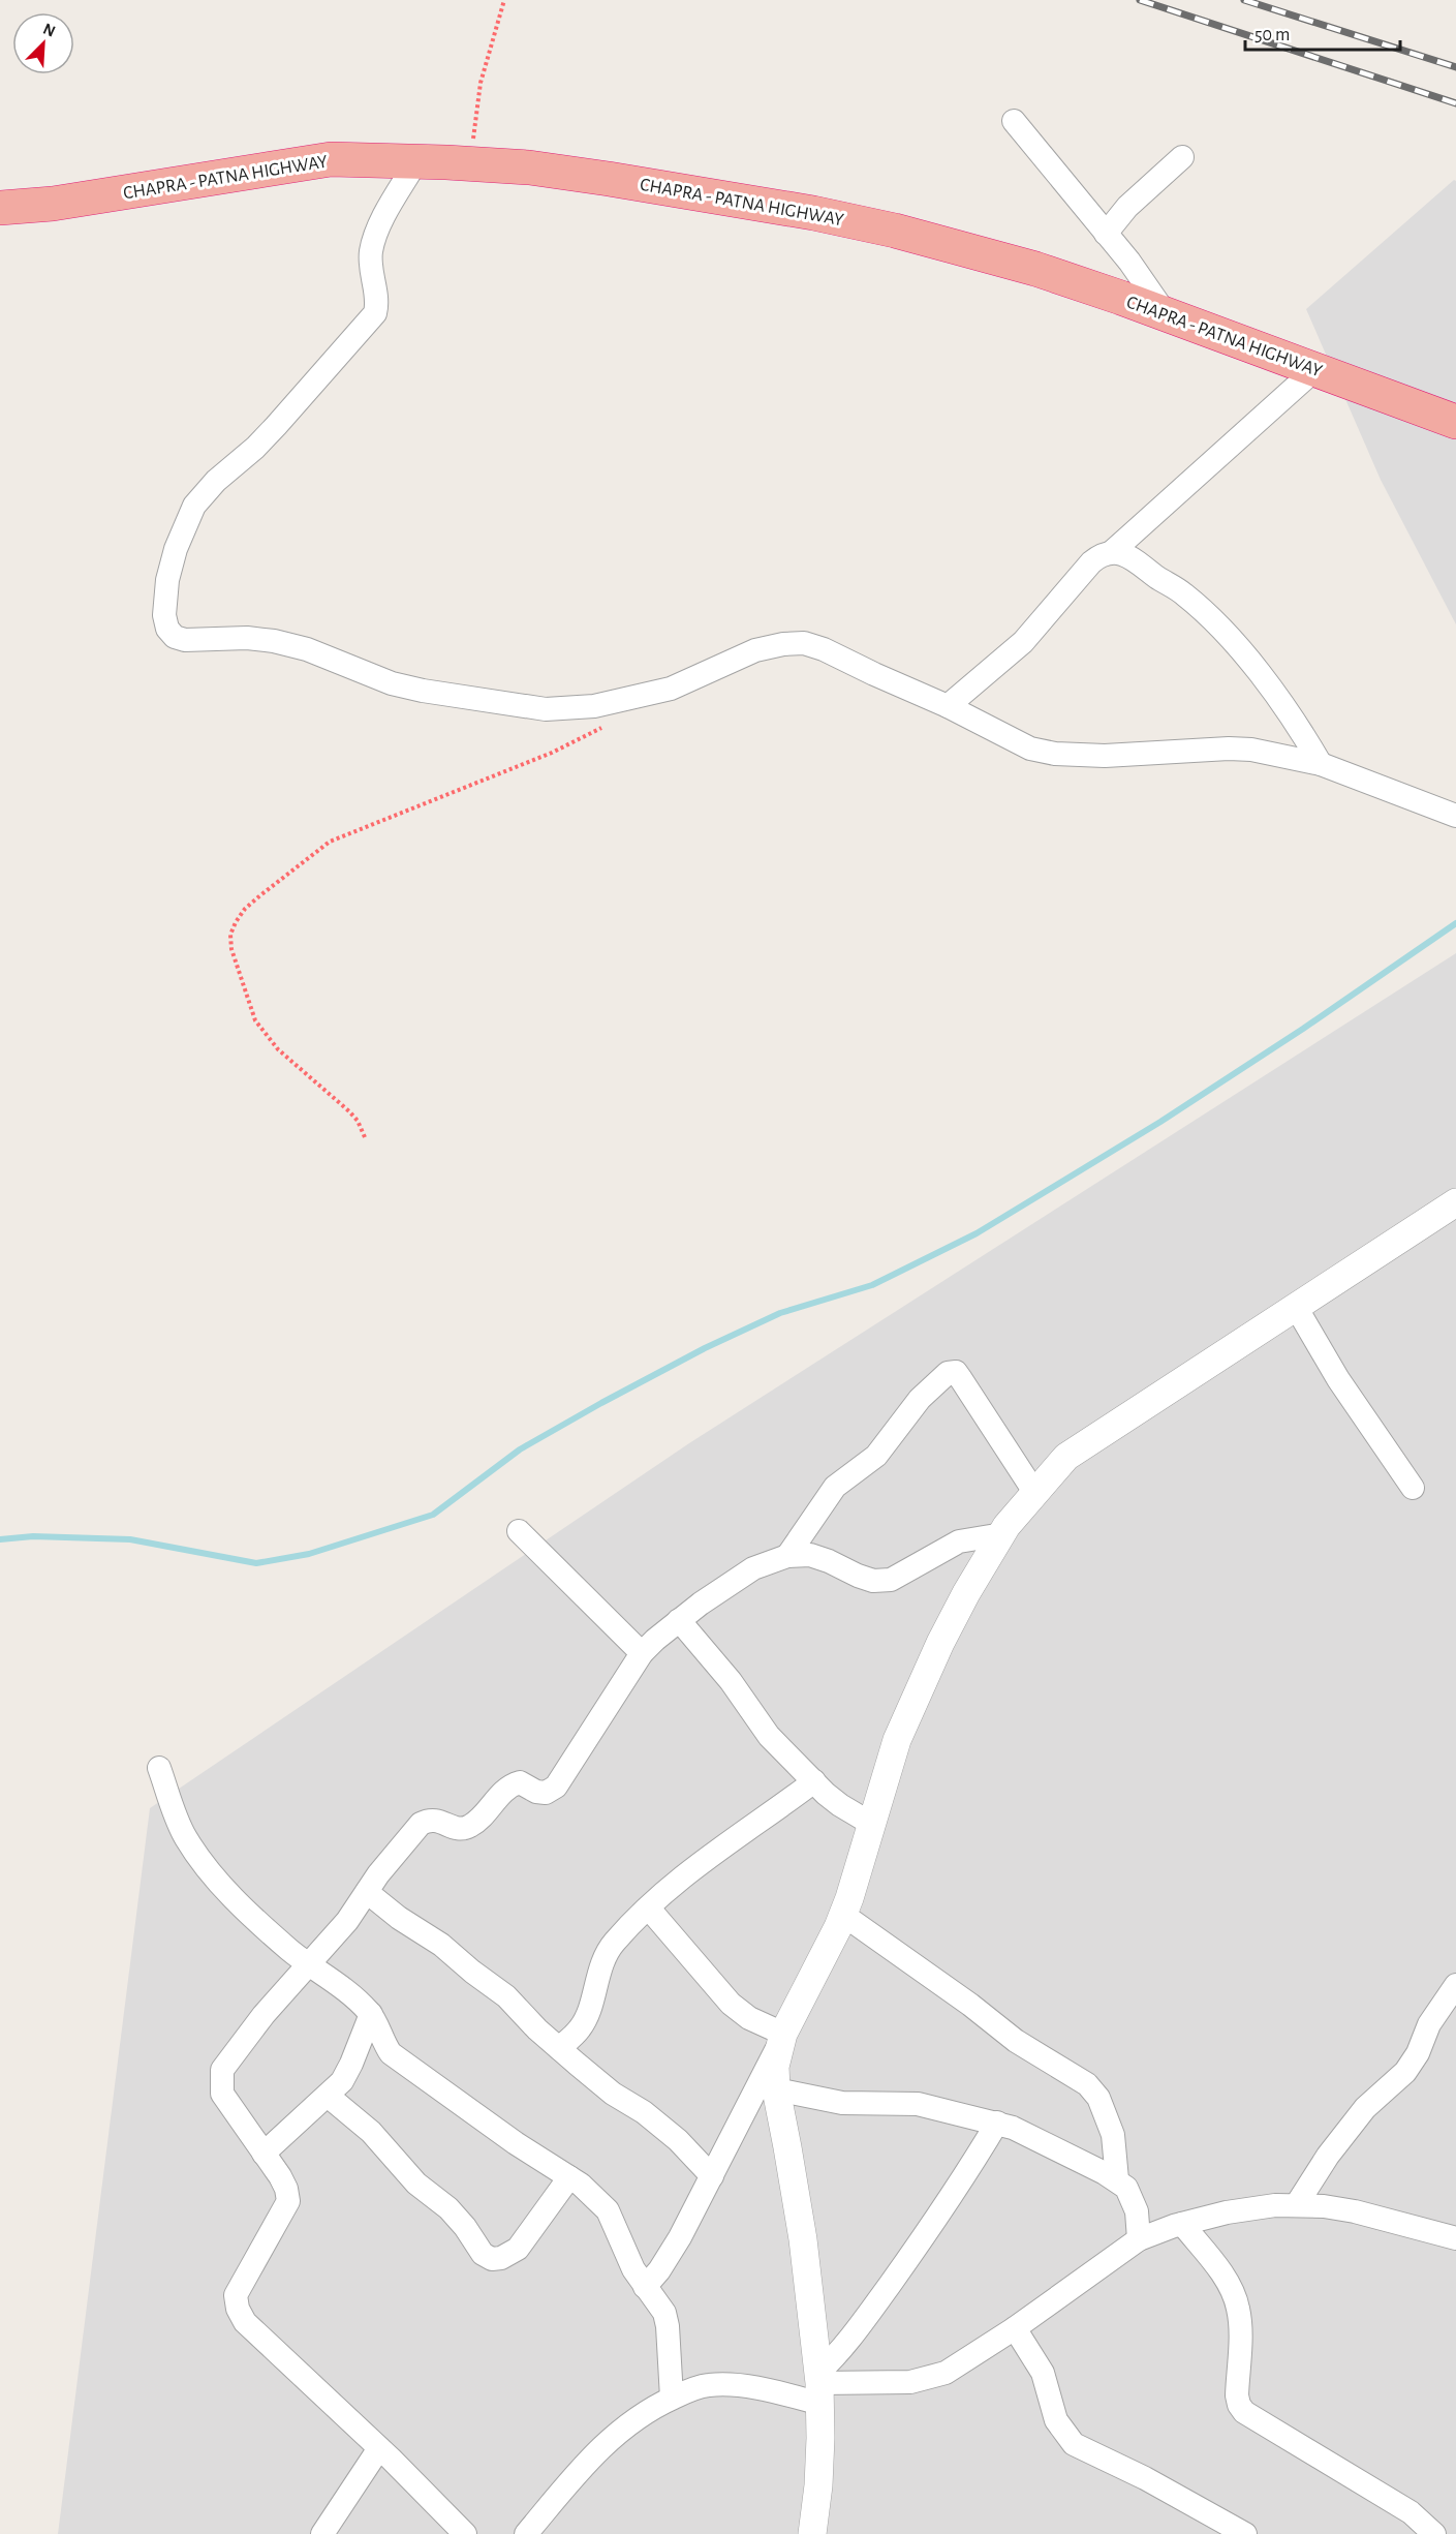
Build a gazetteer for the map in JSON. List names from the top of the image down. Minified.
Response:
{"streets":{"highway":["CHAPRA - PATNA HIGHWAY"]},"scale_bar":"50 m","north":"top right"}
